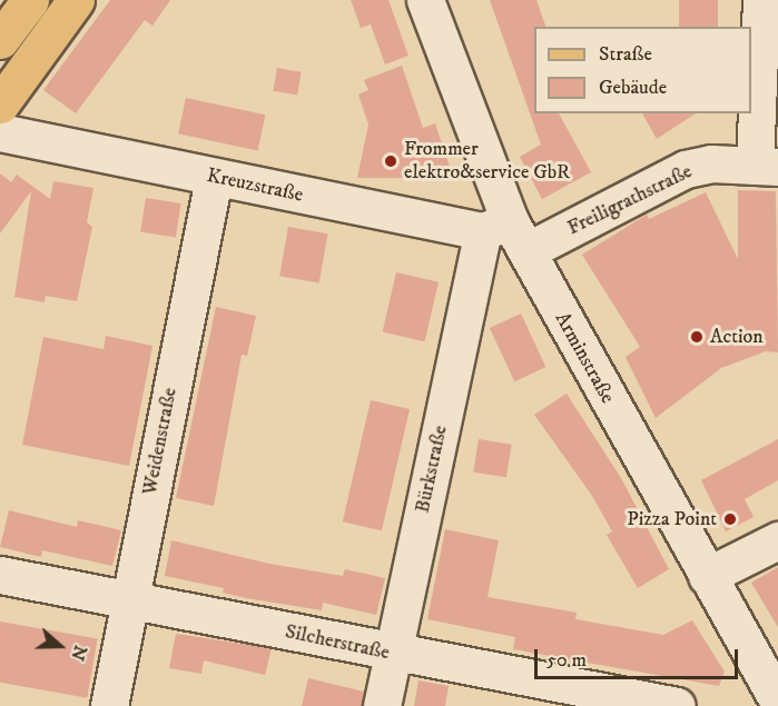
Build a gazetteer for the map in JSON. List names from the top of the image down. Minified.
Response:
{"streets":{"street":["Kreuzstraße","Freiligrathstraße","Arminstraße","Weidenstraße","Bürkstraße","Silcherstraße"]},"crossings":[["Kreuzstraße","Freiligrathstraße"],["Kreuzstraße","Arminstraße"],["Kreuzstraße","Weidenstraße"],["Kreuzstraße","Bürkstraße"],["Freiligrathstraße","Arminstraße"],["Freiligrathstraße","Bürkstraße"],["Arminstraße","Bürkstraße"],["Weidenstraße","Silcherstraße"],["Bürkstraße","Silcherstraße"]],"places":["Frommer elektro&service GbR","Action","Pizza Point"],"legend":["Straße","Gebäude"],"scale_bar":"50 m","north":"right"}
